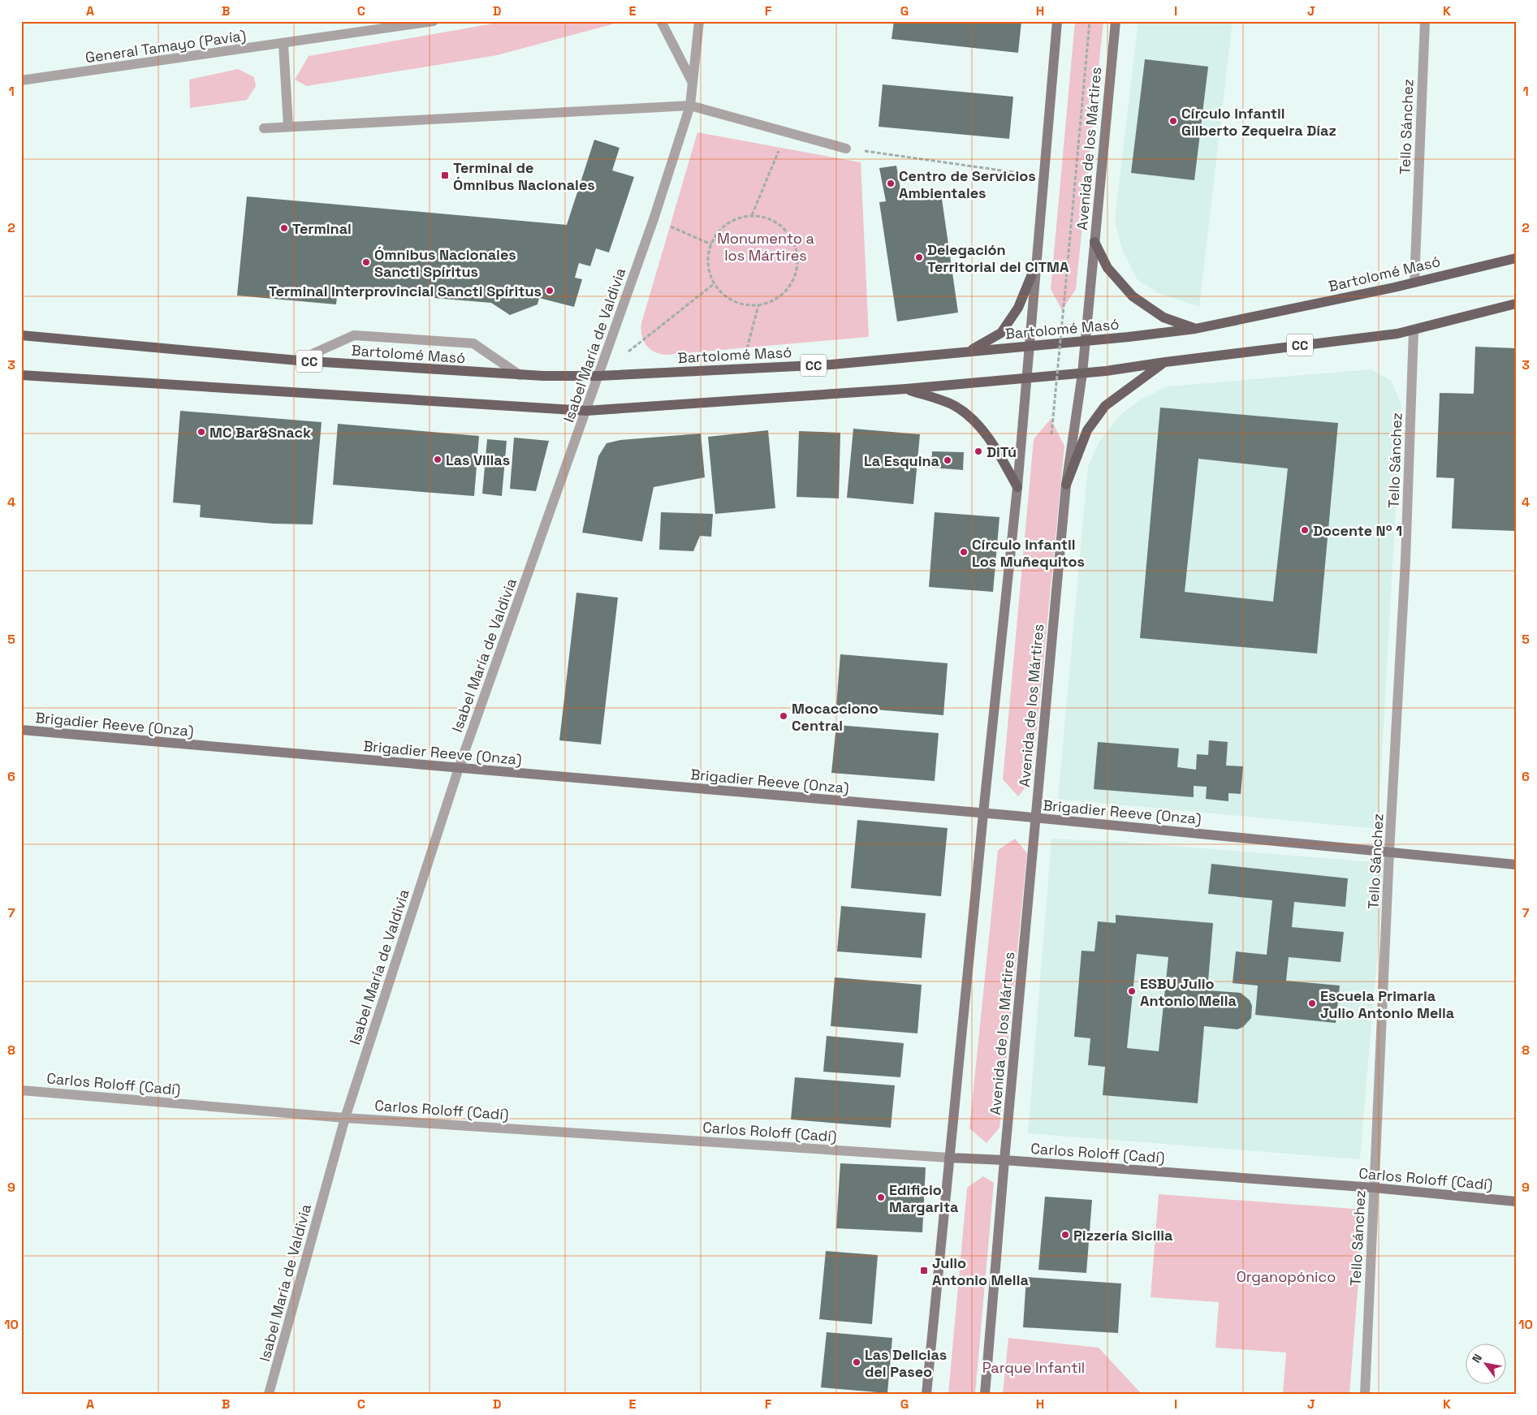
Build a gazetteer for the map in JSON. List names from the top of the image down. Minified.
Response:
{"streets":{"main road":["Avenida de los Mártires","Bartolomé Masó","CC","Brigadier Reeve (Onza)","Carlos Roloff (Cadí)"],"street":["General Tamayo (Pavía)","Tello Sánchez","Isabel María de Valdivia"]},"crossings":[["Tello Sánchez","Bartolomé Masó"],["Tello Sánchez","CC"],["Tello Sánchez","Brigadier Reeve (Onza)"],["Tello Sánchez","Carlos Roloff (Cadí)"],["Avenida de los Mártires","Bartolomé Masó"],["Avenida de los Mártires","CC"],["Avenida de los Mártires","Brigadier Reeve (Onza)"],["Avenida de los Mártires","Carlos Roloff (Cadí)"],["Bartolomé Masó","Isabel María de Valdivia"],["Isabel María de Valdivia","CC"],["Isabel María de Valdivia","Brigadier Reeve (Onza)"],["Isabel María de Valdivia","Carlos Roloff (Cadí)"]],"parks":["Monumento a los Mártires","Organopónico","Parque Infantil"],"places":{"other":["Círculo Infantil Gilberto Zequeira Díaz","Centro de Servicios Ambientales","Terminal","Delegación Territorial del CITMA","Ómnibus Nacionales Sancti Spíritus","Terminal Interprovincial Sancti Spíritus","MC Bar&Snack","DiTú","Las Villas","La Esquina","Docente Nº 1","Círculo Infantil Los Muñequitos","Mocacciono Central","ESBU Julio Antonio Mella","Escuela Primaria Julio Antonio Mella","Edificio Margarita","Pizzería Sicilia","Las Delicias del Paseo"],"transit":["Terminal de Ómnibus Nacionales","Julio Antonio Mella"]},"north":"top left","grid":{"columns":["A","B","C","D","E","F","G","H","I","J","K"],"rows":["1","2","3","4","5","6","7","8","9","10"]}}
